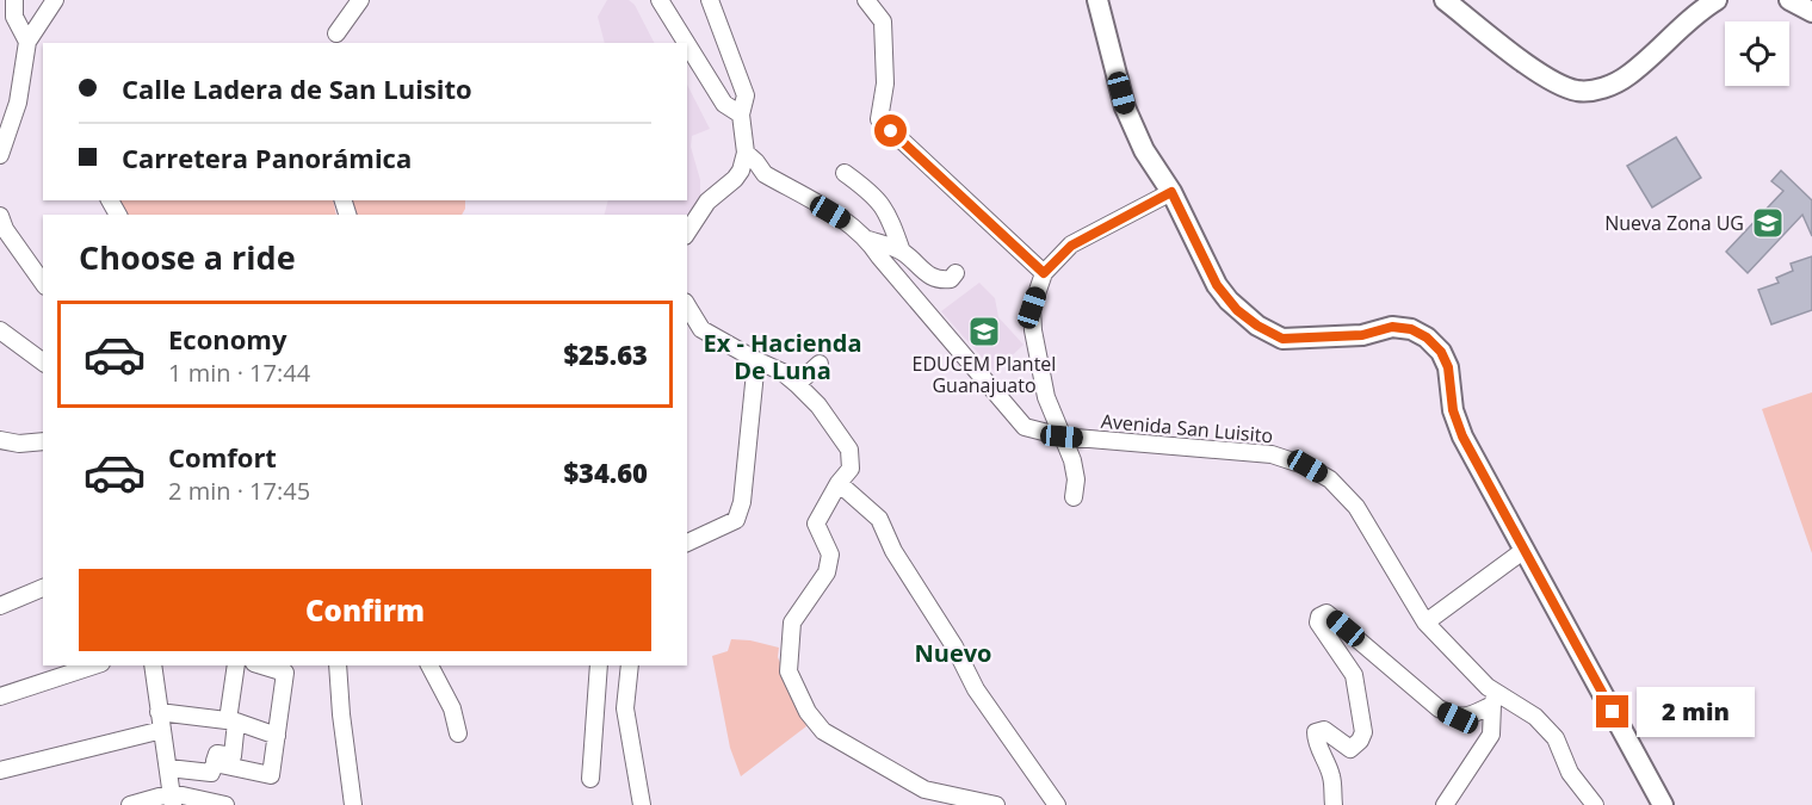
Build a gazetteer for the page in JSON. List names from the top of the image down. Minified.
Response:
{"streets":{"street":["Avenida San Luisito"]},"districts":["Ex - Hacienda De Luna","Nuevo"],"places":{"school or university":["Nueva Zona UG","EDUCEM Plantel Guanajuato"]},"page":{"banner":["Calle Ladera de San Luisito","Carretera Panorámica"],"heading":"Choose a ride","list":[{"name":"Economy","note":"1 min · 17:44","value":"$25.63"},{"name":"Comfort","note":"2 min · 17:45","value":"$34.60"}],"buttons":"Confirm","bubble":"2 min"}}
